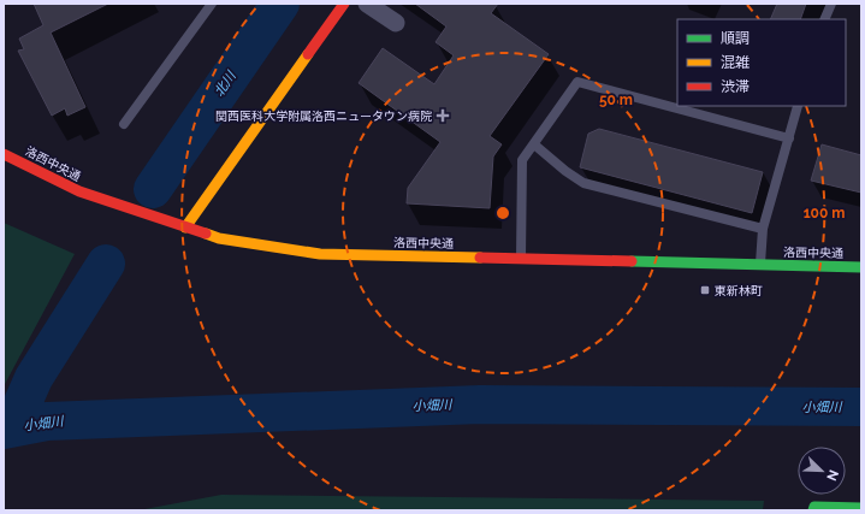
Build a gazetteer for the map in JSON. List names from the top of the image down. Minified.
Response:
{"streets":{"street":["洛西中央通"]},"water":["北川","小畑川"],"places":{"health":["関西医科大学附属洛西ニュータウン病院"],"transit":["東新林町"]},"legend":["順調","混雑","渋滞"],"north":"bottom right","rings":["50 m","100 m"]}
